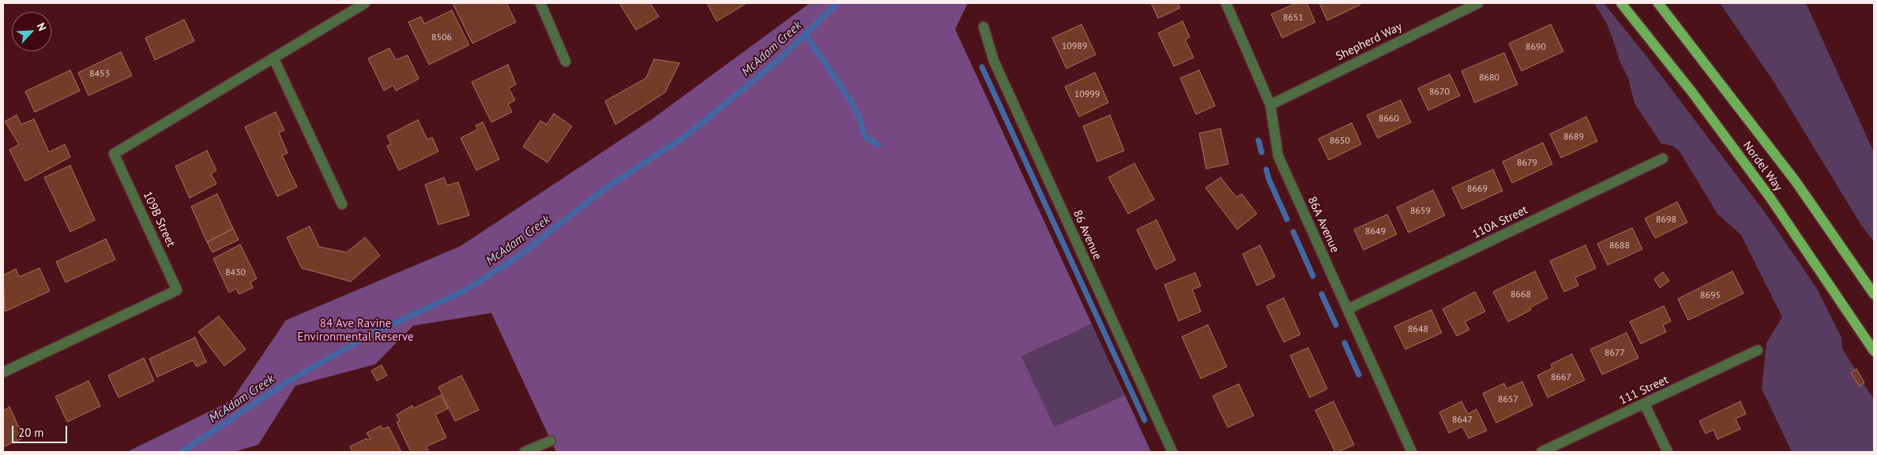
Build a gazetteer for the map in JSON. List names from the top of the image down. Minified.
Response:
{"streets":{"main road":["Nordel Way"],"street":["Shepherd Way","109B Street","110A Street","86A Avenue","86 Avenue","111 Street"]},"crossings":[["Shepherd Way","86A Avenue"],["110A Street","86A Avenue"]],"water":["McAdam Creek"],"parks":["84 Ave Ravine Environmental Reserve"],"house_numbers":["8651","8506","10989","8690","8453","8680","8670","10999","8660","8689","8650","8679","8669","8659","8698","8649","8688","8430","8668","8695","8648","8677","8667","8657","8647"],"scale_bar":"20 m","north":"top right"}
